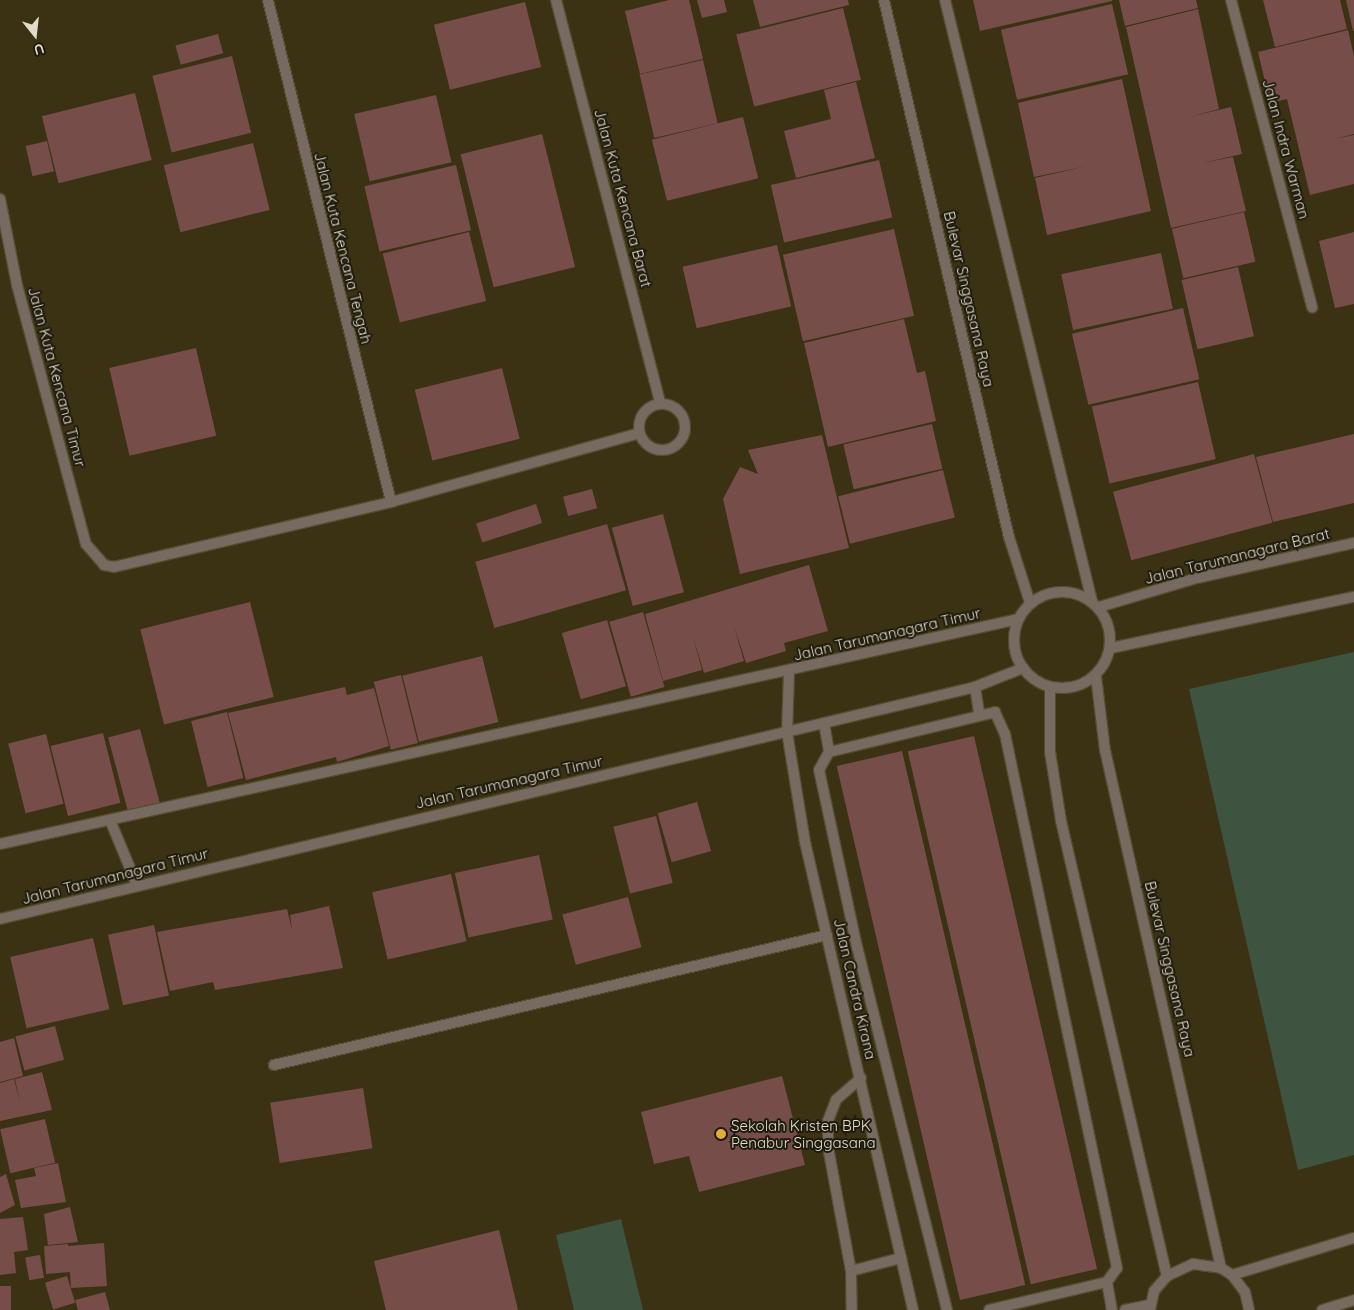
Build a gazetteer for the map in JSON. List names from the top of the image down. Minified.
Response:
{"streets":{"street":["Jalan Indra Warman","Jalan Kuta Kencana Barat","Jalan Kuta Kencana Tengah","Bulevar Singgasana Raya","Jalan Kuta Kencana Timur","Jalan Tarumanagara Barat","Jalan Tarumanagara Timur","Jalan Candra Kirana"]},"crossings":[["Jalan Kuta Kencana Tengah","Jalan Kuta Kencana Timur"],["Bulevar Singgasana Raya","Jalan Tarumanagara Barat"],["Bulevar Singgasana Raya","Jalan Tarumanagara Timur"],["Jalan Tarumanagara Barat","Jalan Tarumanagara Timur"],["Jalan Tarumanagara Timur","Jalan Candra Kirana"]],"places":["Sekolah Kristen BPK Penabur Singgasana"],"north":"bottom"}
